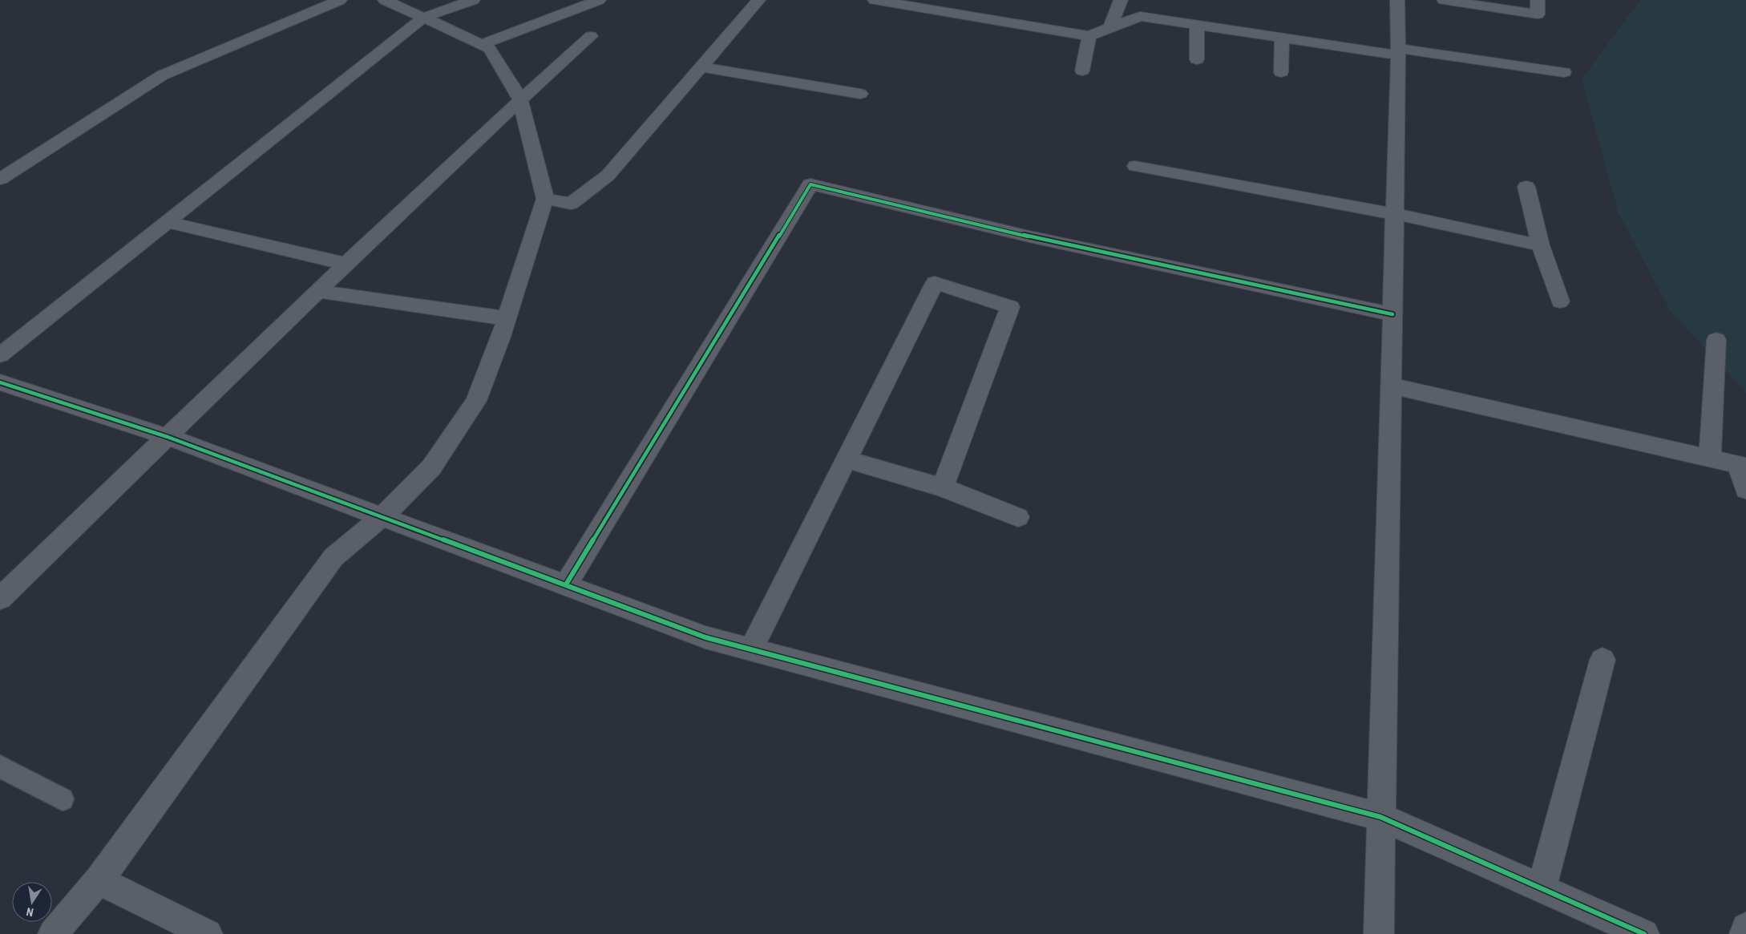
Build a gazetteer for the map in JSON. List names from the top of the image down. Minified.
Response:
{"north":"bottom"}
